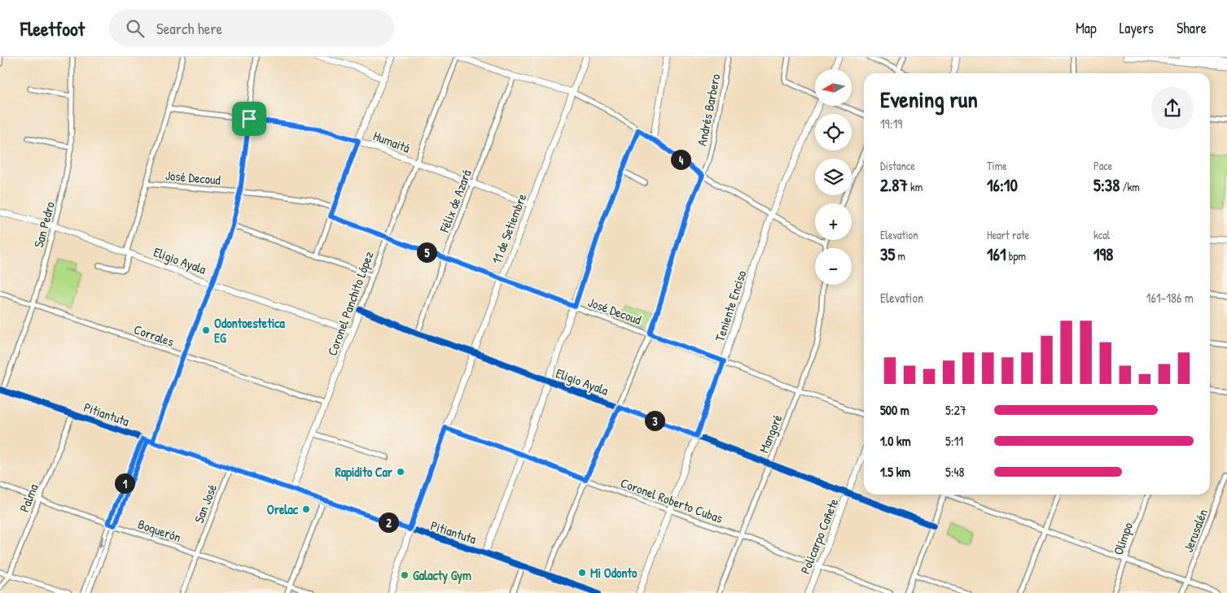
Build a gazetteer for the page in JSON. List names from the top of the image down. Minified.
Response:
{"streets":{"street":["Andrés Barbero","Humaitá","José Decoud","Félix de Azará","San Pedro","11 de Setiembre","Eligio Ayala","Coronel Panchito López","Teniente Enciso","Corrales","Pitiantuta","Mangoré","Palma","Coronel Roberto Cubas","San José","Boquerón","Jerusalén","Policarpo Cañete","Olimpo"]},"crossings":[["Andrés Barbero","José Decoud"],["Andrés Barbero","Eligio Ayala"],["Andrés Barbero","Pitiantuta"],["Andrés Barbero","Coronel Roberto Cubas"],["Humaitá","Félix de Azará"],["Humaitá","11 de Setiembre"],["Humaitá","Coronel Panchito López"],["José Decoud","Félix de Azará"],["José Decoud","11 de Setiembre"],["José Decoud","Coronel Panchito López"],["José Decoud","Teniente Enciso"],["José Decoud","Mangoré"],["Félix de Azará","Eligio Ayala"],["San Pedro","Eligio Ayala"],["San Pedro","Corrales"],["San Pedro","Pitiantuta"],["11 de Setiembre","Eligio Ayala"],["11 de Setiembre","Pitiantuta"],["11 de Setiembre","Coronel Roberto Cubas"],["Eligio Ayala","Coronel Panchito López"],["Eligio Ayala","Teniente Enciso"],["Eligio Ayala","Mangoré"],["Eligio Ayala","Policarpo Cañete"],["Coronel Panchito López","Corrales"],["Coronel Panchito López","Pitiantuta"],["Teniente Enciso","Coronel Roberto Cubas"],["Pitiantuta","Palma"],["Pitiantuta","San José"],["Mangoré","Coronel Roberto Cubas"],["Palma","Boquerón"],["Coronel Roberto Cubas","Policarpo Cañete"],["San José","Boquerón"]],"places":["Odontoestetica EG","Rapidito Car","Orelac","Mi Odonto","Galacty Gym"],"north":"left","page":{"header":"Fleetfoot","search":"Search here","nav":["Map","Layers","Share"],"map_buttons":["+","−"],"heading":["Evening run","19:19"],"stats":[["Distance","2.87 km"],["Time","16:10"],["Pace","5:38 /km"],["Elevation","35 m"],["Heart rate","161 bpm"],["kcal","198"]],"pins":["4","5","3","1","2"],"chart":["Elevation","161–186 m"],"list":[{"name":"500 m","note":"5:27"},{"name":"1.0 km","note":"5:11"},{"name":"1.5 km","note":"5:48"}]}}
